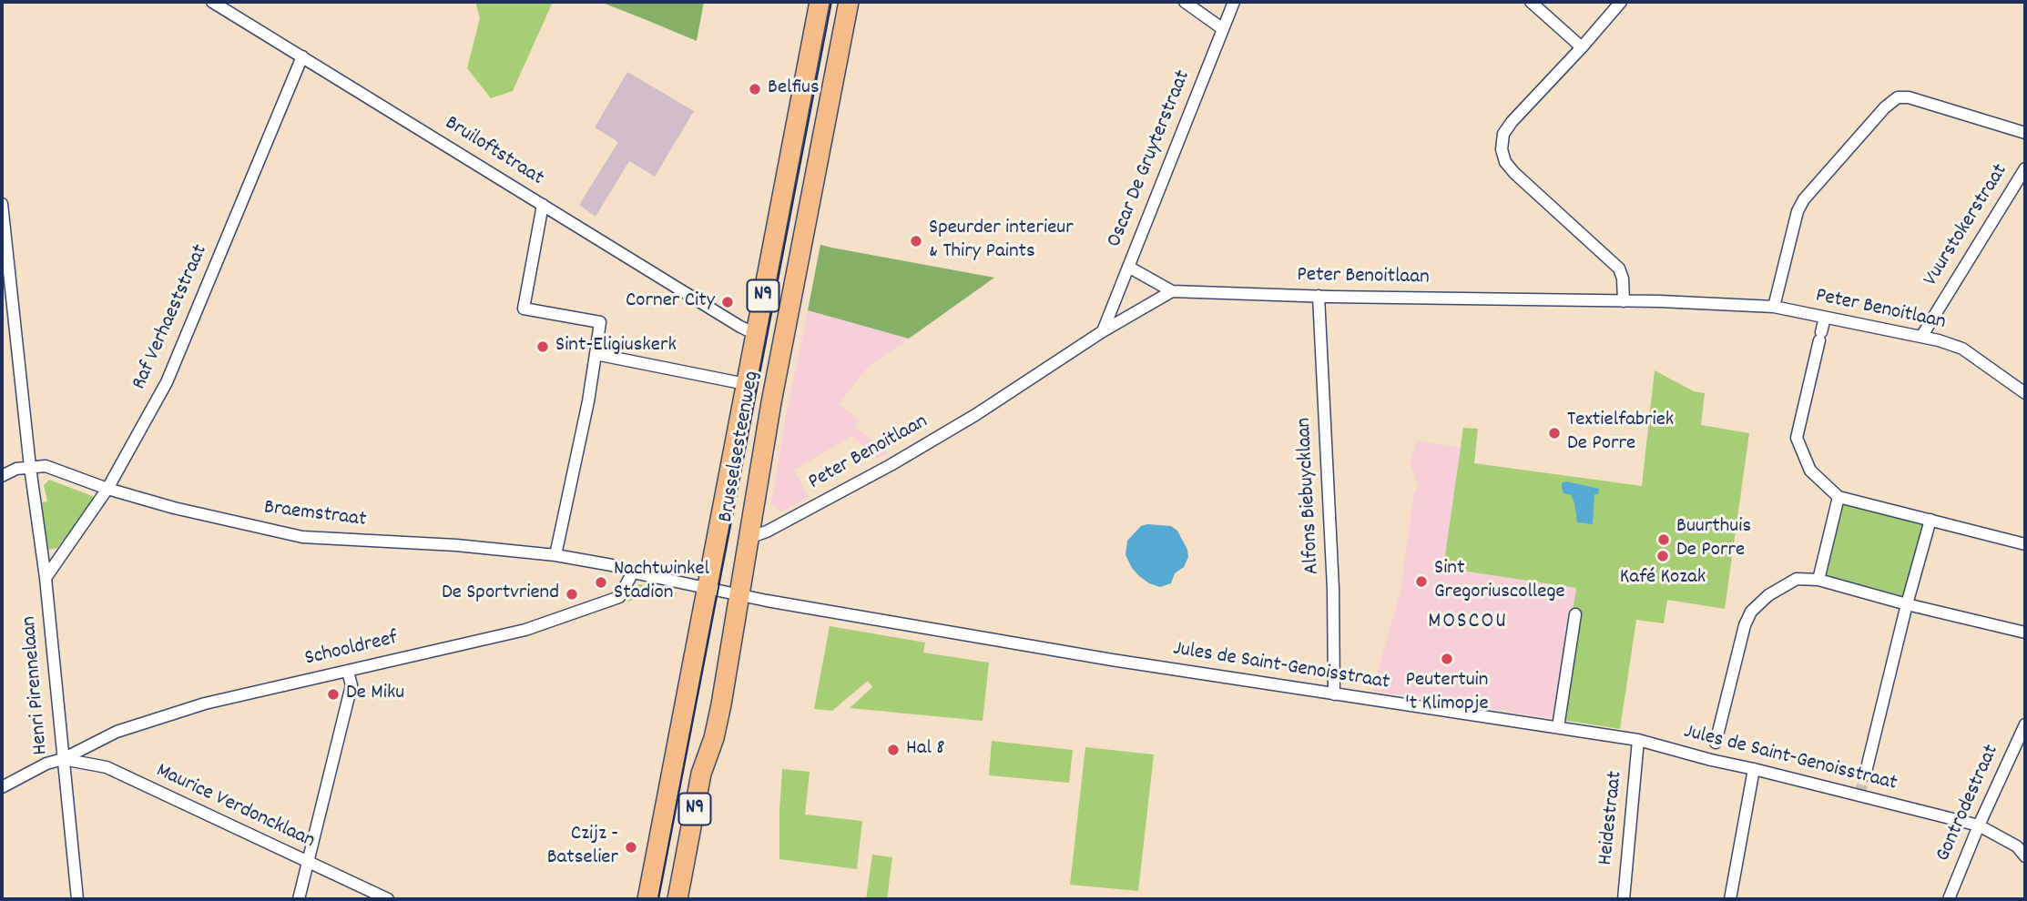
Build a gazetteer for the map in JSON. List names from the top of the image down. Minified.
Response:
{"streets":{"main road":["N9","Brusselsesteenweg"],"street":["Bruiloftstraat","Oscar De Gruyterstraat","Vuurstokerstraat","Peter Benoitlaan","Raf Verhaeststraat","Alfons Biebuycklaan","Braemstraat","Schooldreef","Jules de Saint-Genoisstraat","Henri Pirennelaan","Gontrodestraat","Maurice Verdoncklaan","Heidestraat"]},"crossings":[["Bruiloftstraat","Raf Verhaeststraat"],["Bruiloftstraat","Brusselsesteenweg"],["Oscar De Gruyterstraat","Peter Benoitlaan"],["Vuurstokerstraat","Peter Benoitlaan"],["Peter Benoitlaan","Brusselsesteenweg"],["Peter Benoitlaan","Alfons Biebuycklaan"],["Raf Verhaeststraat","Braemstraat"],["Raf Verhaeststraat","Henri Pirennelaan"],["Brusselsesteenweg","Jules de Saint-Genoisstraat"],["Alfons Biebuycklaan","Jules de Saint-Genoisstraat"],["Braemstraat","Schooldreef"],["Braemstraat","Henri Pirennelaan"],["Schooldreef","Henri Pirennelaan"],["Schooldreef","Maurice Verdoncklaan"],["Jules de Saint-Genoisstraat","Gontrodestraat"],["Jules de Saint-Genoisstraat","Heidestraat"],["Henri Pirennelaan","Maurice Verdoncklaan"]],"districts":["MOSCOU"],"places":["Belfius","Speurder interieur & Thiry Paints","Corner City","Sint-Eligiuskerk","Textielfabriek De Porre","Buurthuis De Porre","Kafé Kozak","Sint Gregoriuscollege","Nachtwinkel Stadion","De Sportvriend","Peutertuin 't Klimopje","De Miku","Hal 8","Czijz - Batselier"]}
